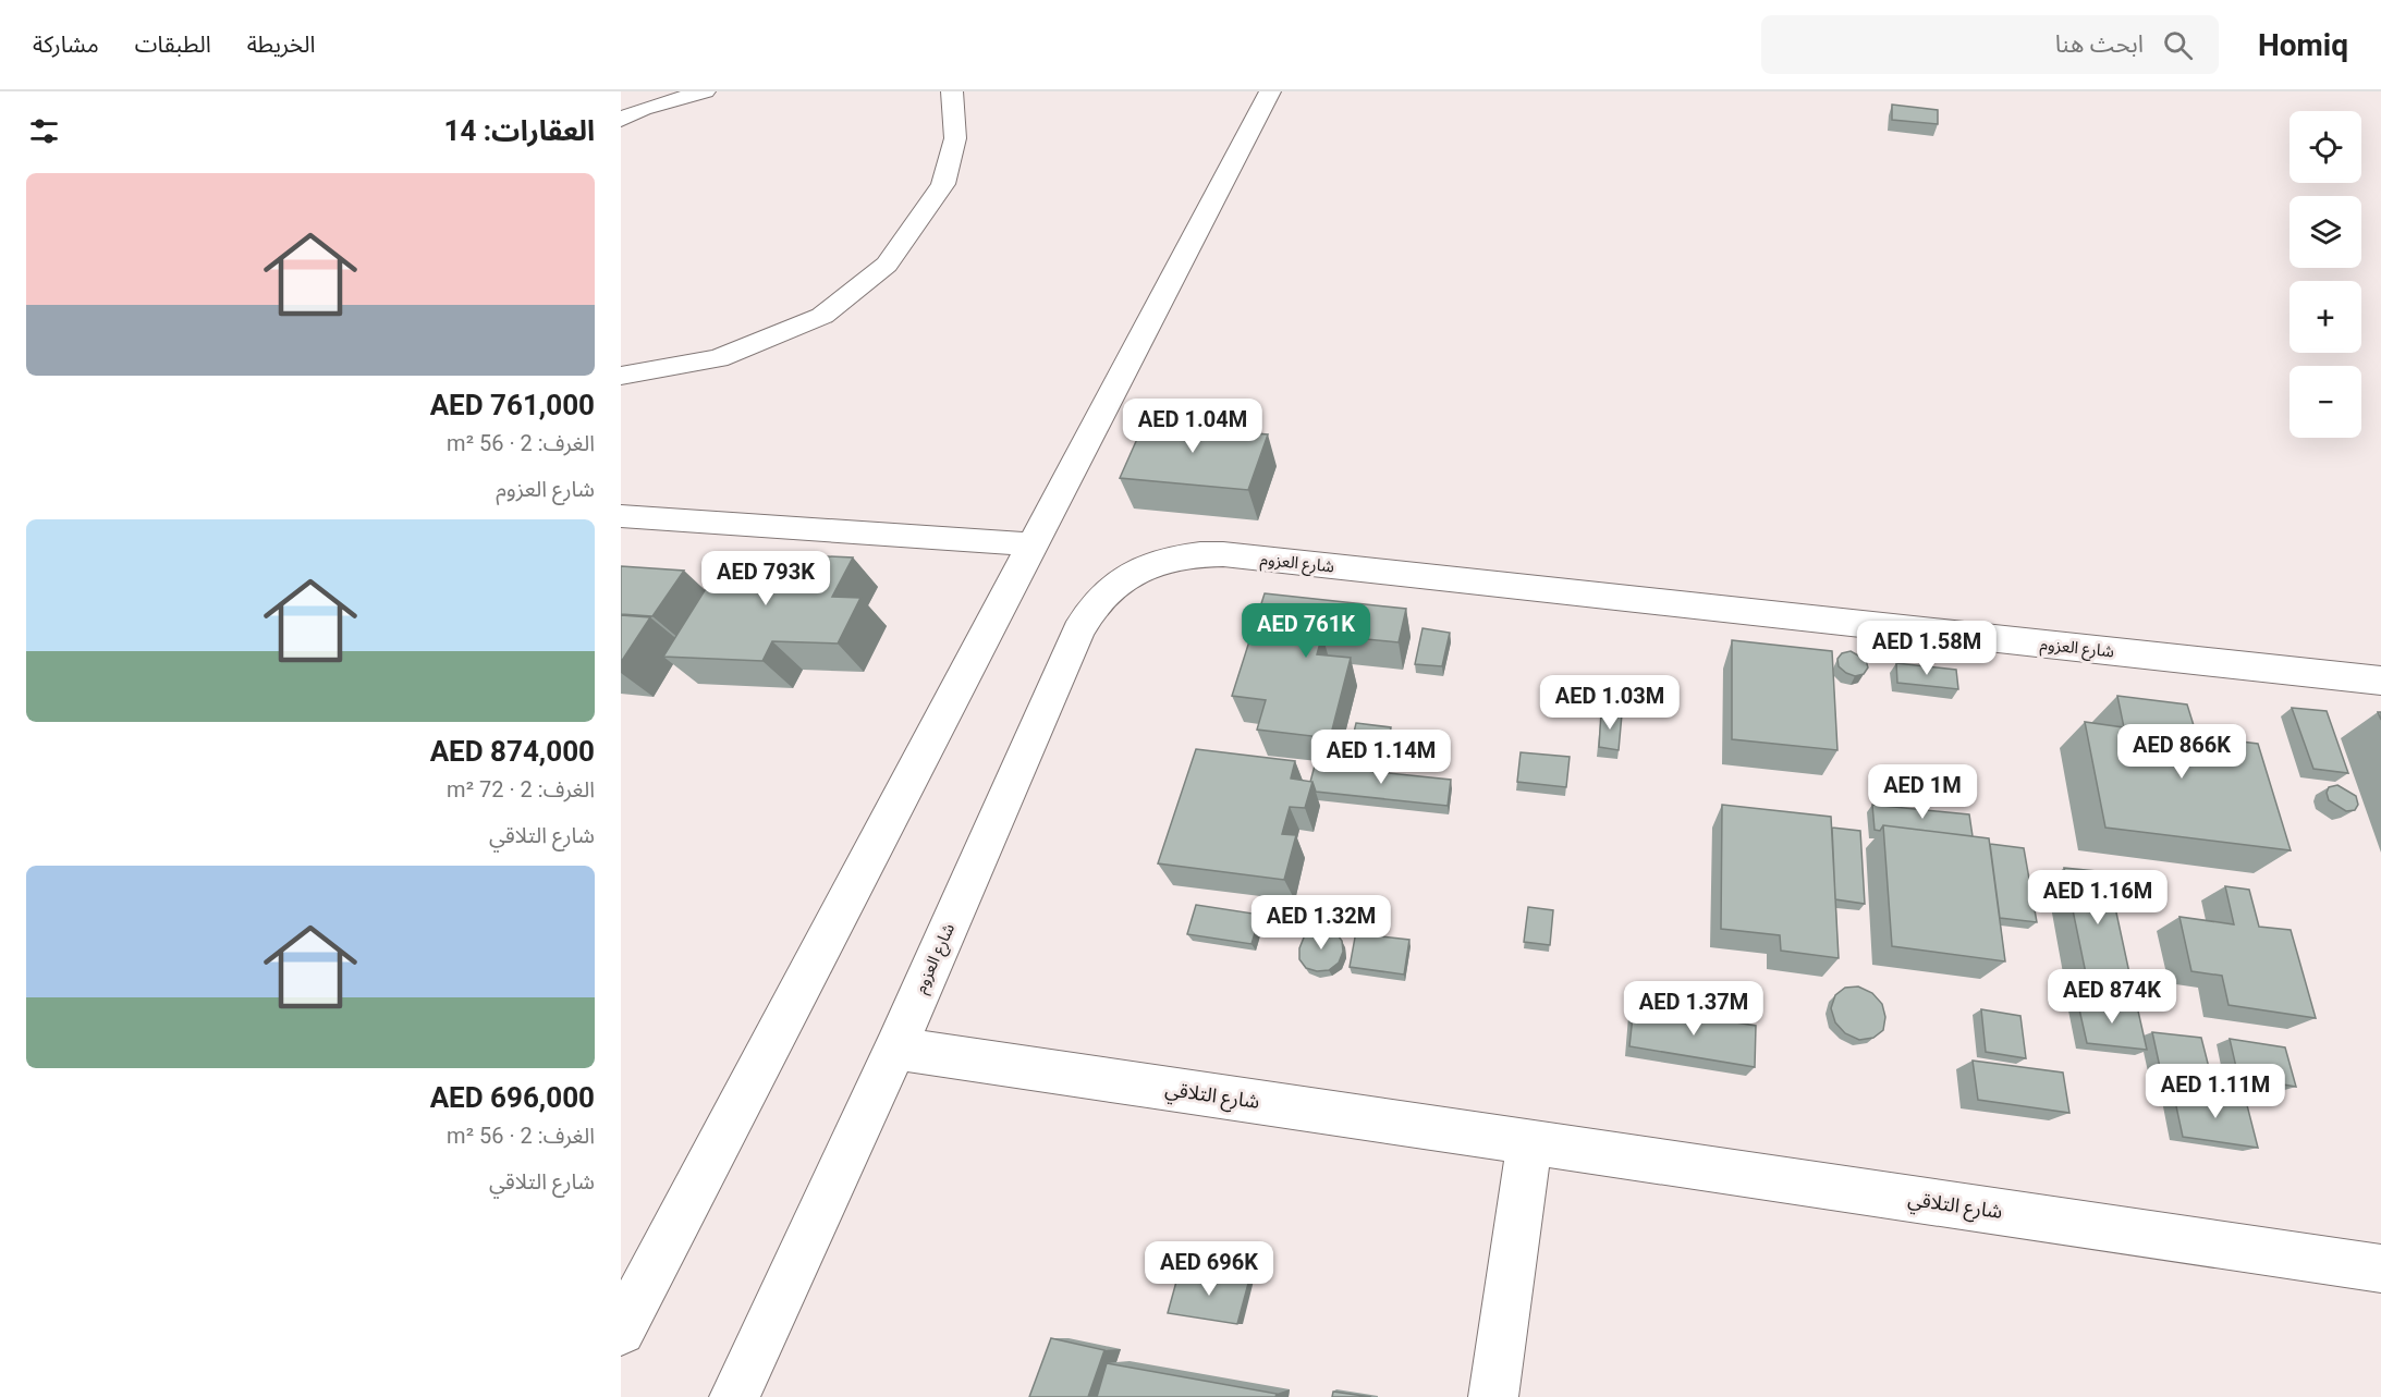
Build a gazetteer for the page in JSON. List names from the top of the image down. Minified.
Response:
{"streets":{"street":["شارع العزوم","شارع التلاقي"]},"crossings":[["شارع العزوم","شارع التلاقي"]],"page":{"header":"Homiq","search":"ابحث هنا","nav":["الخريطة","الطبقات","مشاركة"],"heading":"العقارات: 14","map_buttons":["+","−"],"list":[{"name":"AED 761,000","note":"الغرف: 2 · 56 m² · شارع العزوم"},{"name":"AED 874,000","note":"الغرف: 2 · 72 m² · شارع التلاقي"},{"name":"AED 696,000","note":"الغرف: 2 · 56 m² · شارع التلاقي"}],"price":["AED 1.04M","AED 793K","AED 761K","AED 1.58M","AED 1.03M","AED 866K","AED 1.14M","AED 1M","AED 1.16M","AED 1.32M","AED 874K","AED 1.37M","AED 1.11M","AED 696K"]}}
